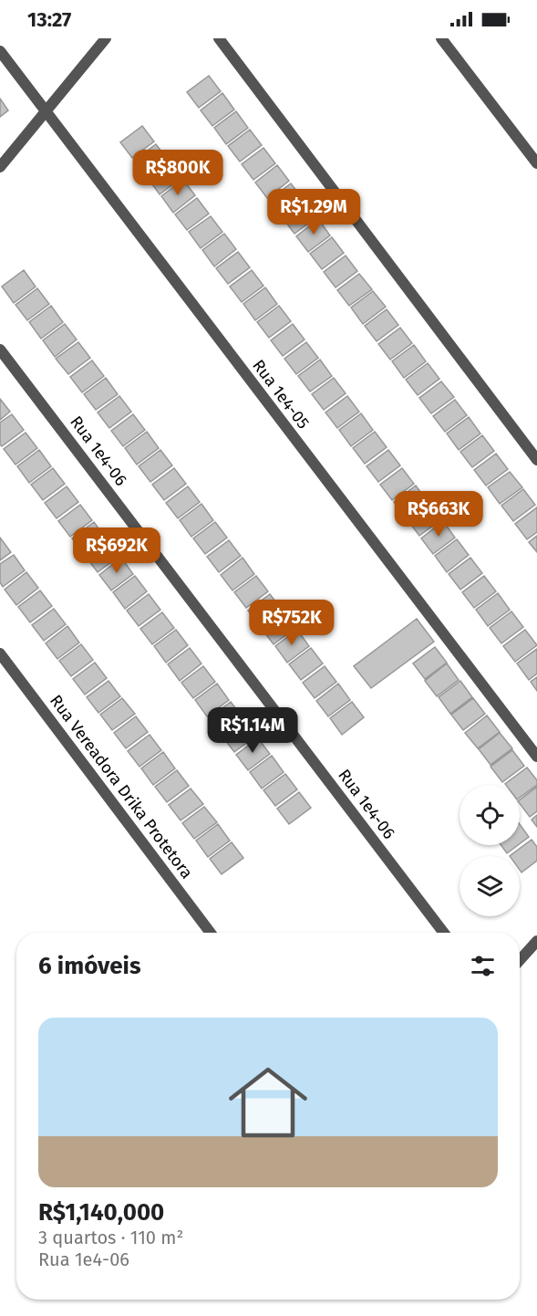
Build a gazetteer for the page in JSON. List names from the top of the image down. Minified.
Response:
{"streets":{"street":["Rua 1e4-05","Rua 1e4-06","Rua Vereadora Drika Protetora"]},"page":{"status":"13:27","price":["R$800K","R$1.29M","R$663K","R$692K","R$752K","R$1.14M"],"heading":"6 imóveis","list":[{"name":"R$1,140,000","note":"3 quartos · 110 m² · Rua 1e4-06"}]}}
